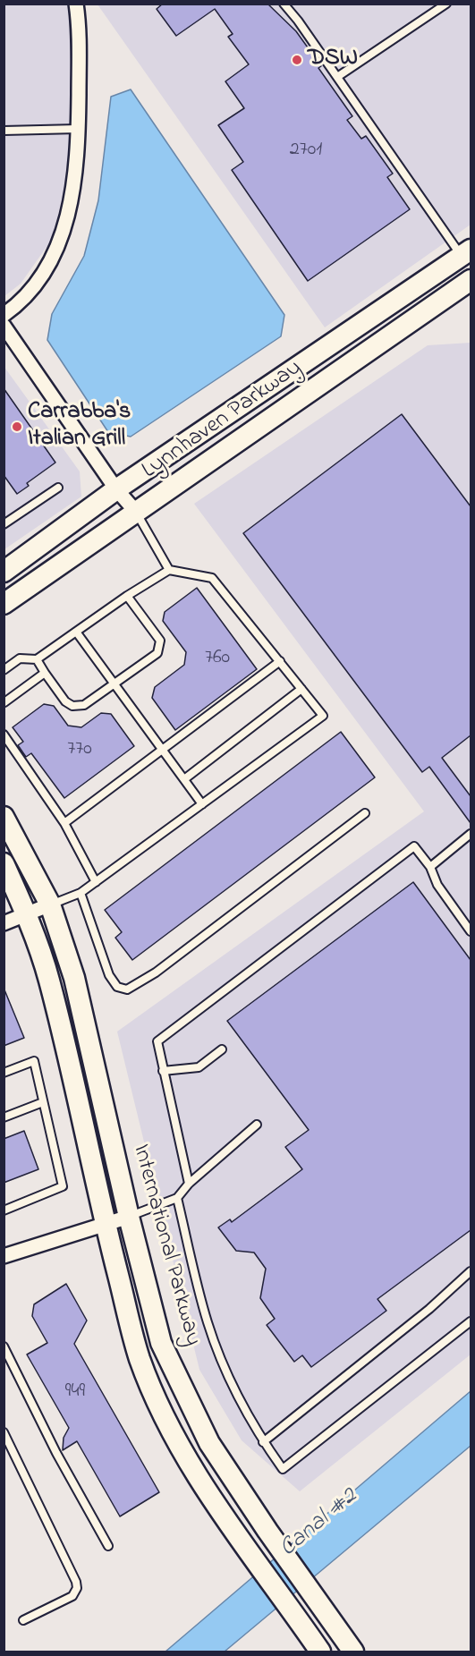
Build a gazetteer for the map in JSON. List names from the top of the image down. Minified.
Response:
{"streets":{"main road":["Lynnhaven Parkway","International Parkway"]},"water":["Canal #2"],"places":["DSW","Carrabba's Italian Grill"],"house_numbers":["2701","760","770","949"]}
